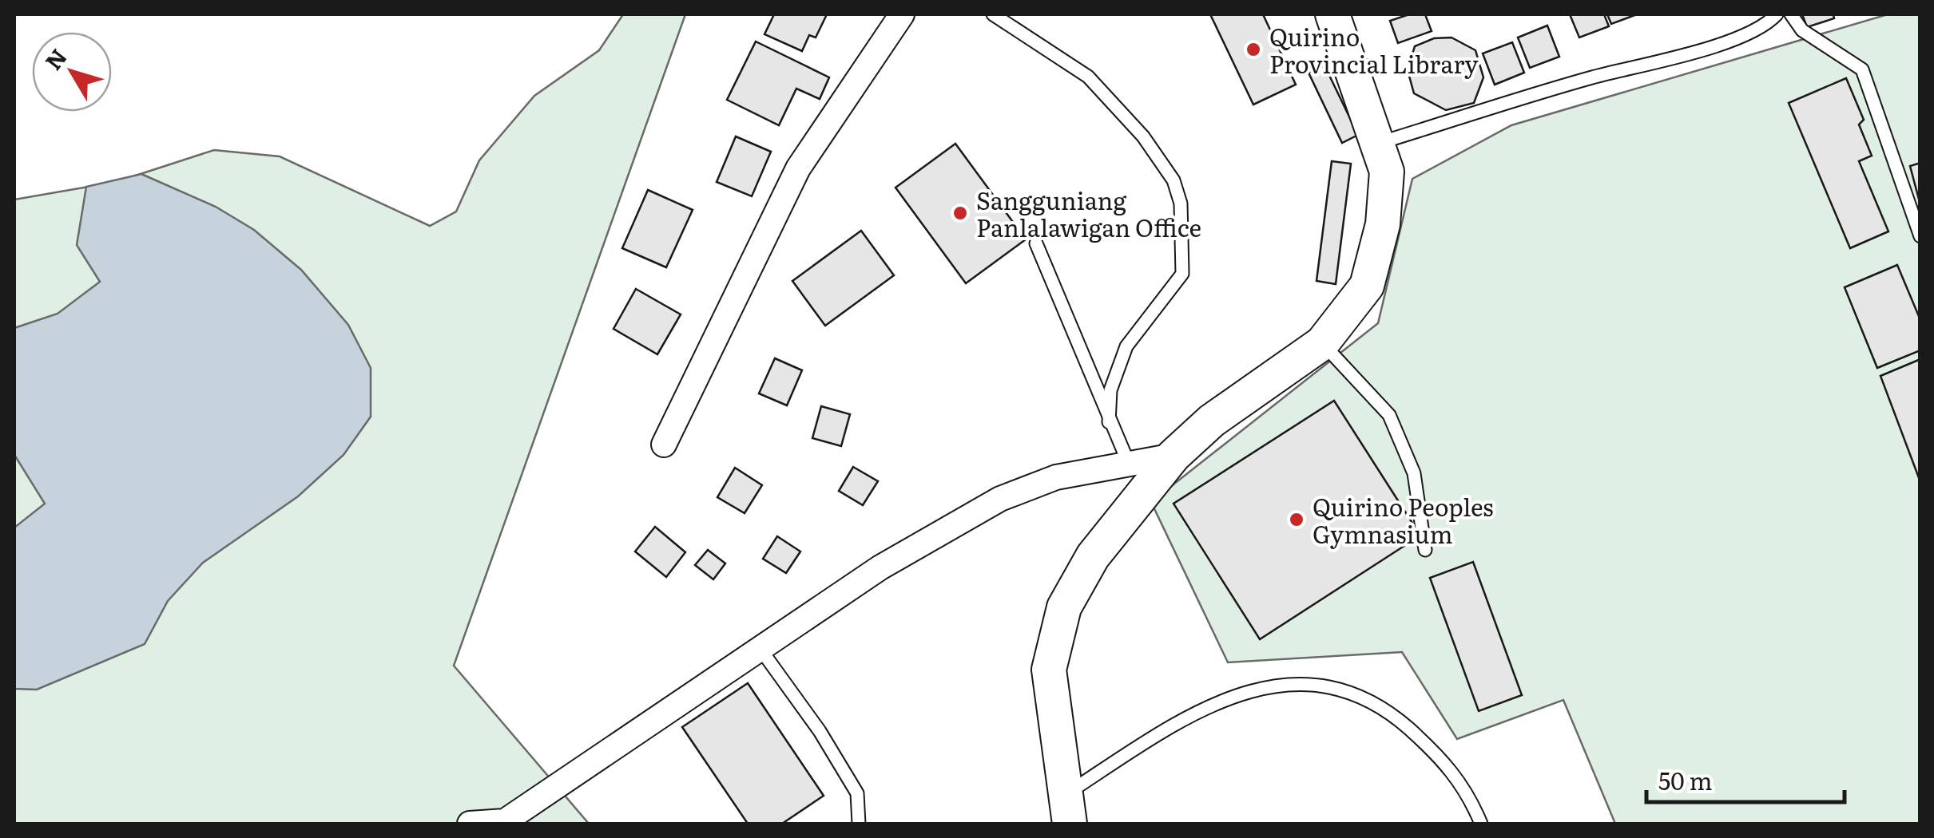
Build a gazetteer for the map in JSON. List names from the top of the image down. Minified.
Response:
{"places":["Quirino Provincial Library","Sangguniang Panlalawigan Office","Quirino Peoples Gymnasium"],"scale_bar":"50 m","north":"top left"}
